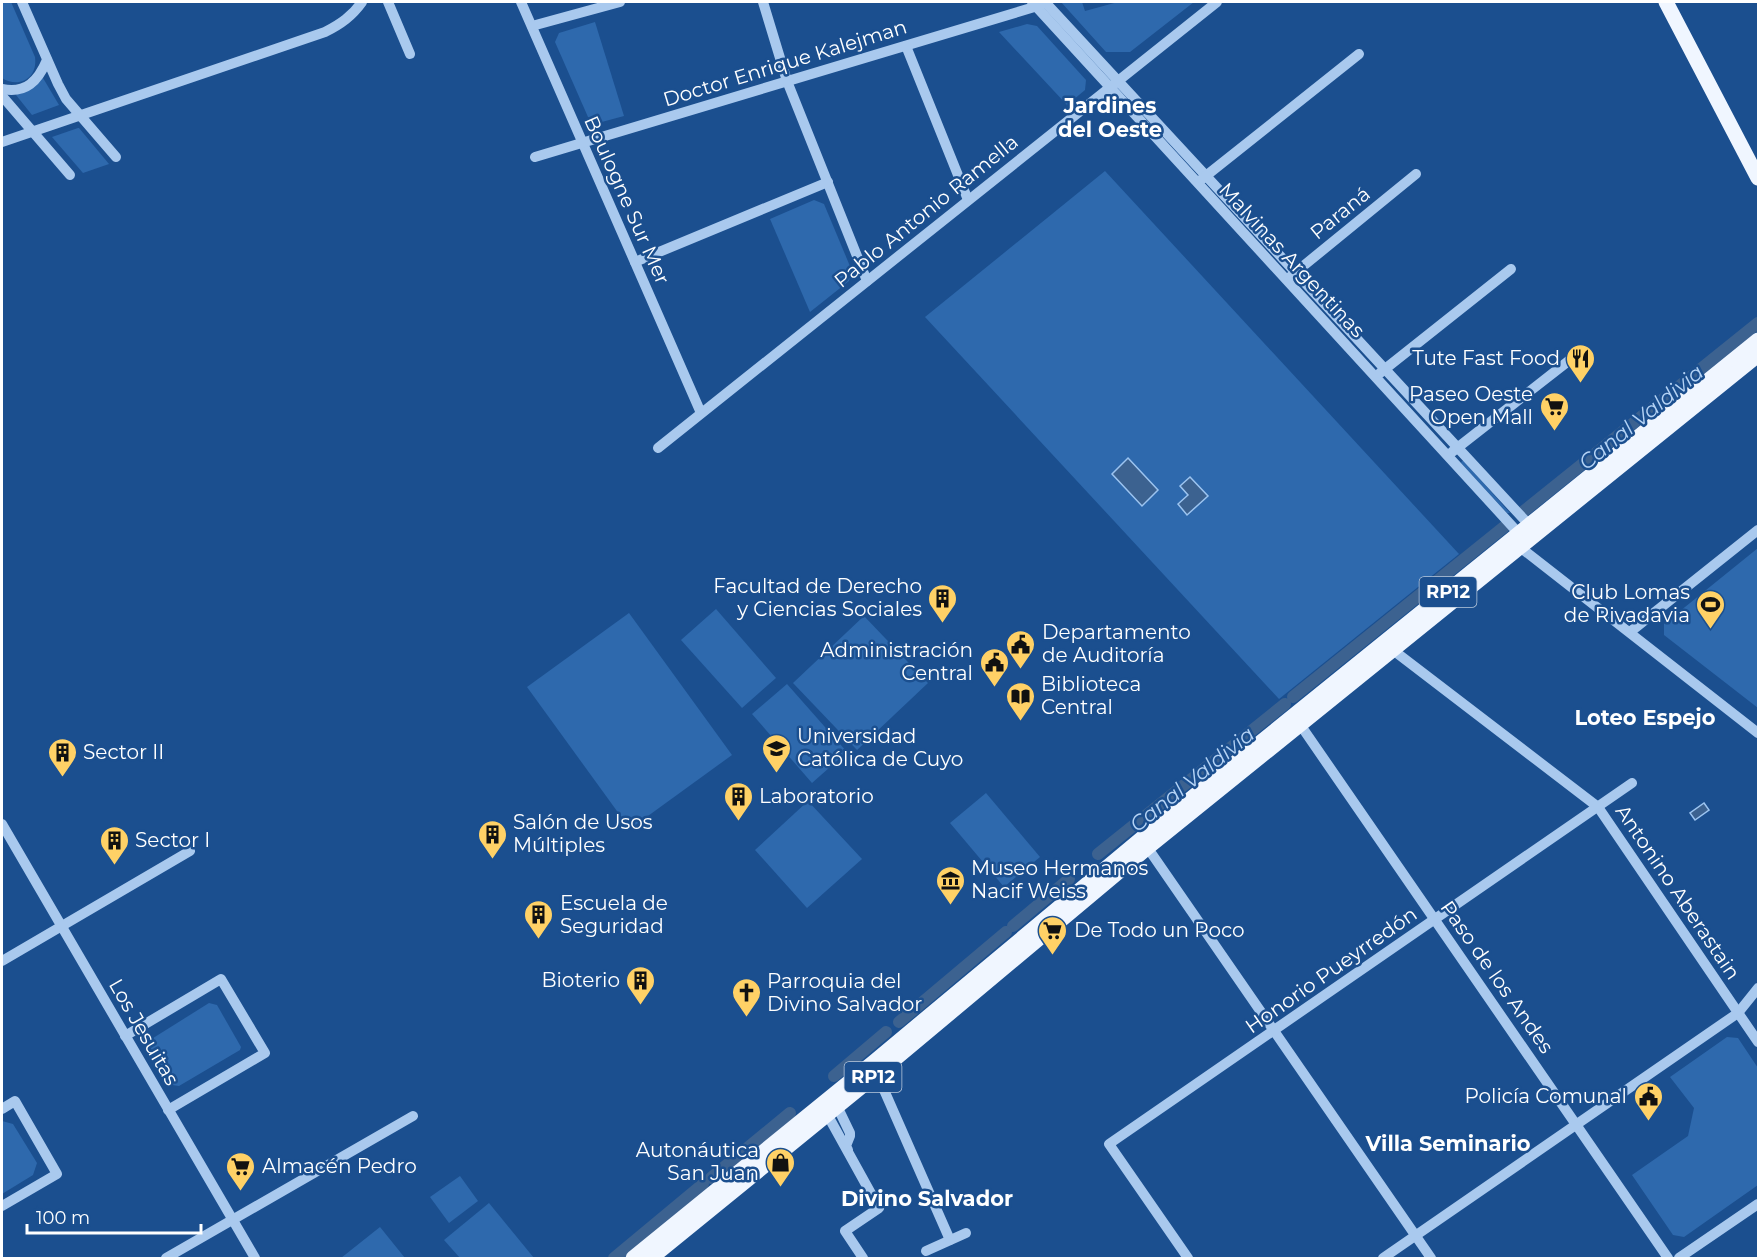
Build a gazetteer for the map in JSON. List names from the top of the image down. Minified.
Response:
{"streets":{"main road":["RP12"],"street":["Doctor Enrique Kalejman","Boulogne Sur Mer","Pablo Antonio Ramella","Paraná","Malvinas Argentinas","Antonino Aberastain","Honorio Pueyrredón","Paso de los Andes","Los Jesuitas"]},"crossings":[["Doctor Enrique Kalejman","Boulogne Sur Mer"],["Doctor Enrique Kalejman","Malvinas Argentinas"],["Boulogne Sur Mer","Pablo Antonio Ramella"],["Pablo Antonio Ramella","Malvinas Argentinas"],["Paraná","Malvinas Argentinas"],["Malvinas Argentinas","RP12"],["RP12","Antonino Aberastain"],["RP12","Paso de los Andes"],["Antonino Aberastain","Honorio Pueyrredón"],["Honorio Pueyrredón","Paso de los Andes"]],"districts":["Jardines del Oeste","Loteo Espejo","Villa Seminario","Divino Salvador"],"water":["Canal Valdivia"],"places":{"restaurant":["Tute Fast Food"],"supermarket":["Paseo Oeste Open Mall","De Todo un Poco","Almacén Pedro"],"building":["Facultad de Derecho y Ciencias Sociales","Sector II","Laboratorio","Salón de Usos Múltiples","Sector I","Escuela de Seguridad","Bioterio"],"sports":["Club Lomas de Rivadavia"],"public building":["Departamento de Auditoría","Administración Central","Policía Comunal"],"library":["Biblioteca Central"],"school or university":["Universidad Católica de Cuyo"],"museum":["Museo Hermanos Nacif Weiss"],"church":["Parroquia del Divino Salvador"],"shop":["Autonáutica San Juan"]},"scale_bar":"100 m"}
